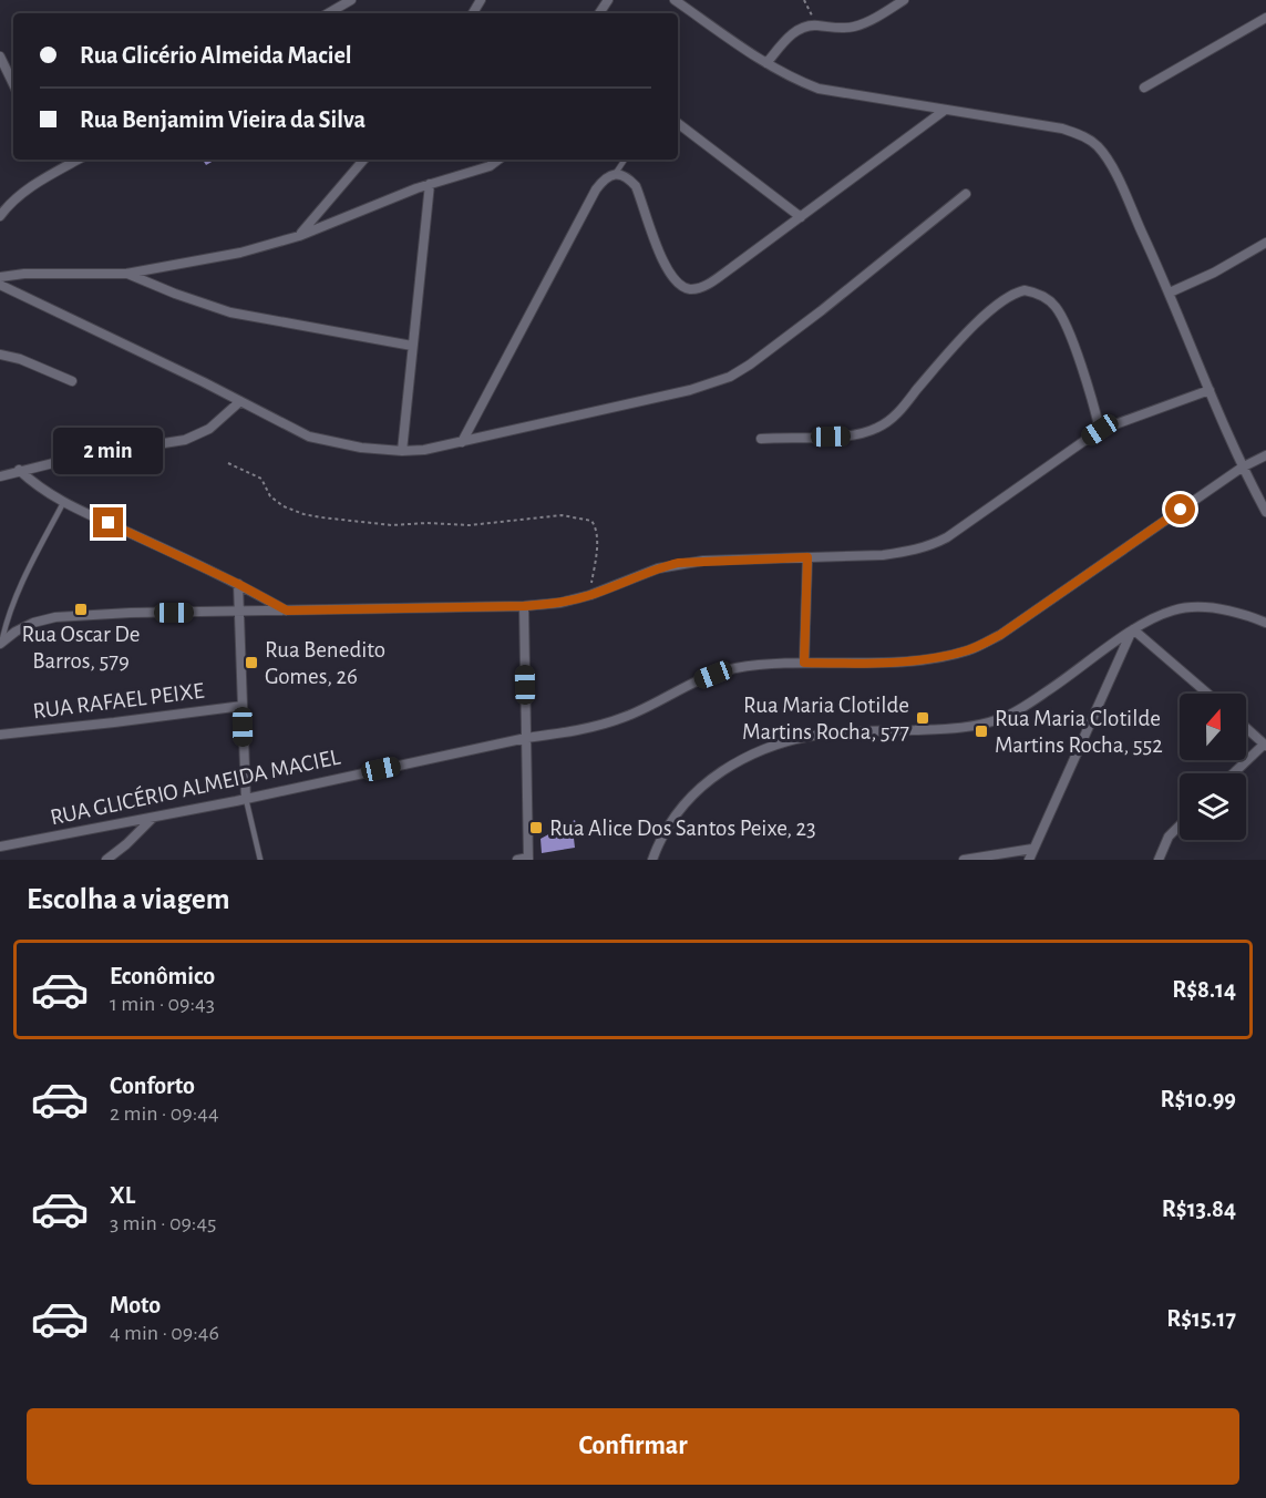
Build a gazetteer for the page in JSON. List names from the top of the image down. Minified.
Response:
{"streets":{"street":["RUA RAFAEL PEIXE","RUA GLICÉRIO ALMEIDA MACIEL"]},"places":{"transit":["Rua Oscar De Barros, 579","Rua Benedito Gomes, 26","Rua Maria Clotilde Martins Rocha, 577","Rua Maria Clotilde Martins Rocha, 552","Rua Alice Dos Santos Peixe, 23"]},"north":"top","page":{"banner":["Rua Glicério Almeida Maciel","Rua Benjamim Vieira da Silva"],"bubble":"2 min","heading":"Escolha a viagem","list":[{"name":"Econômico","note":"1 min · 09:43","value":"R$8.14"},{"name":"Conforto","note":"2 min · 09:44","value":"R$10.99"},{"name":"XL","note":"3 min · 09:45","value":"R$13.84"},{"name":"Moto","note":"4 min · 09:46","value":"R$15.17"}],"buttons":"Confirmar"}}
